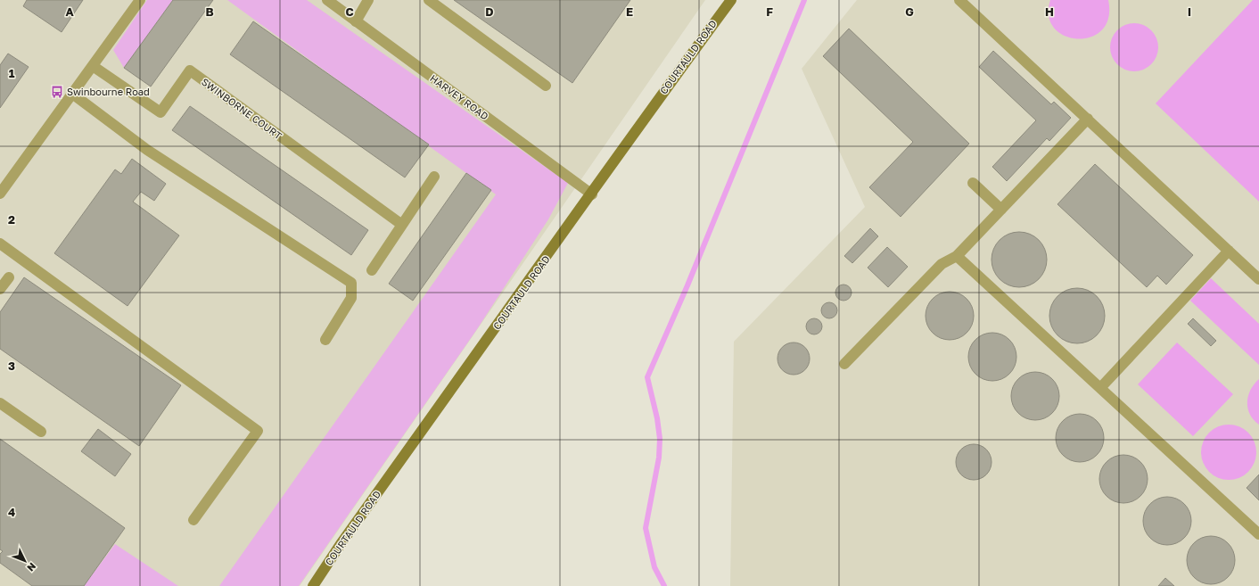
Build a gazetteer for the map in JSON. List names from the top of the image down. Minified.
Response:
{"streets":{"street":["COURTAULD ROAD","HARVEY ROAD","SWINBORNE COURT"]},"crossings":[["COURTAULD ROAD","HARVEY ROAD"]],"places":{"bus stop":["Swinbourne Road"]},"north":"bottom right","grid":{"columns":["A","B","C","D","E","F","G","H","I"],"rows":["1","2","3","4"]}}
